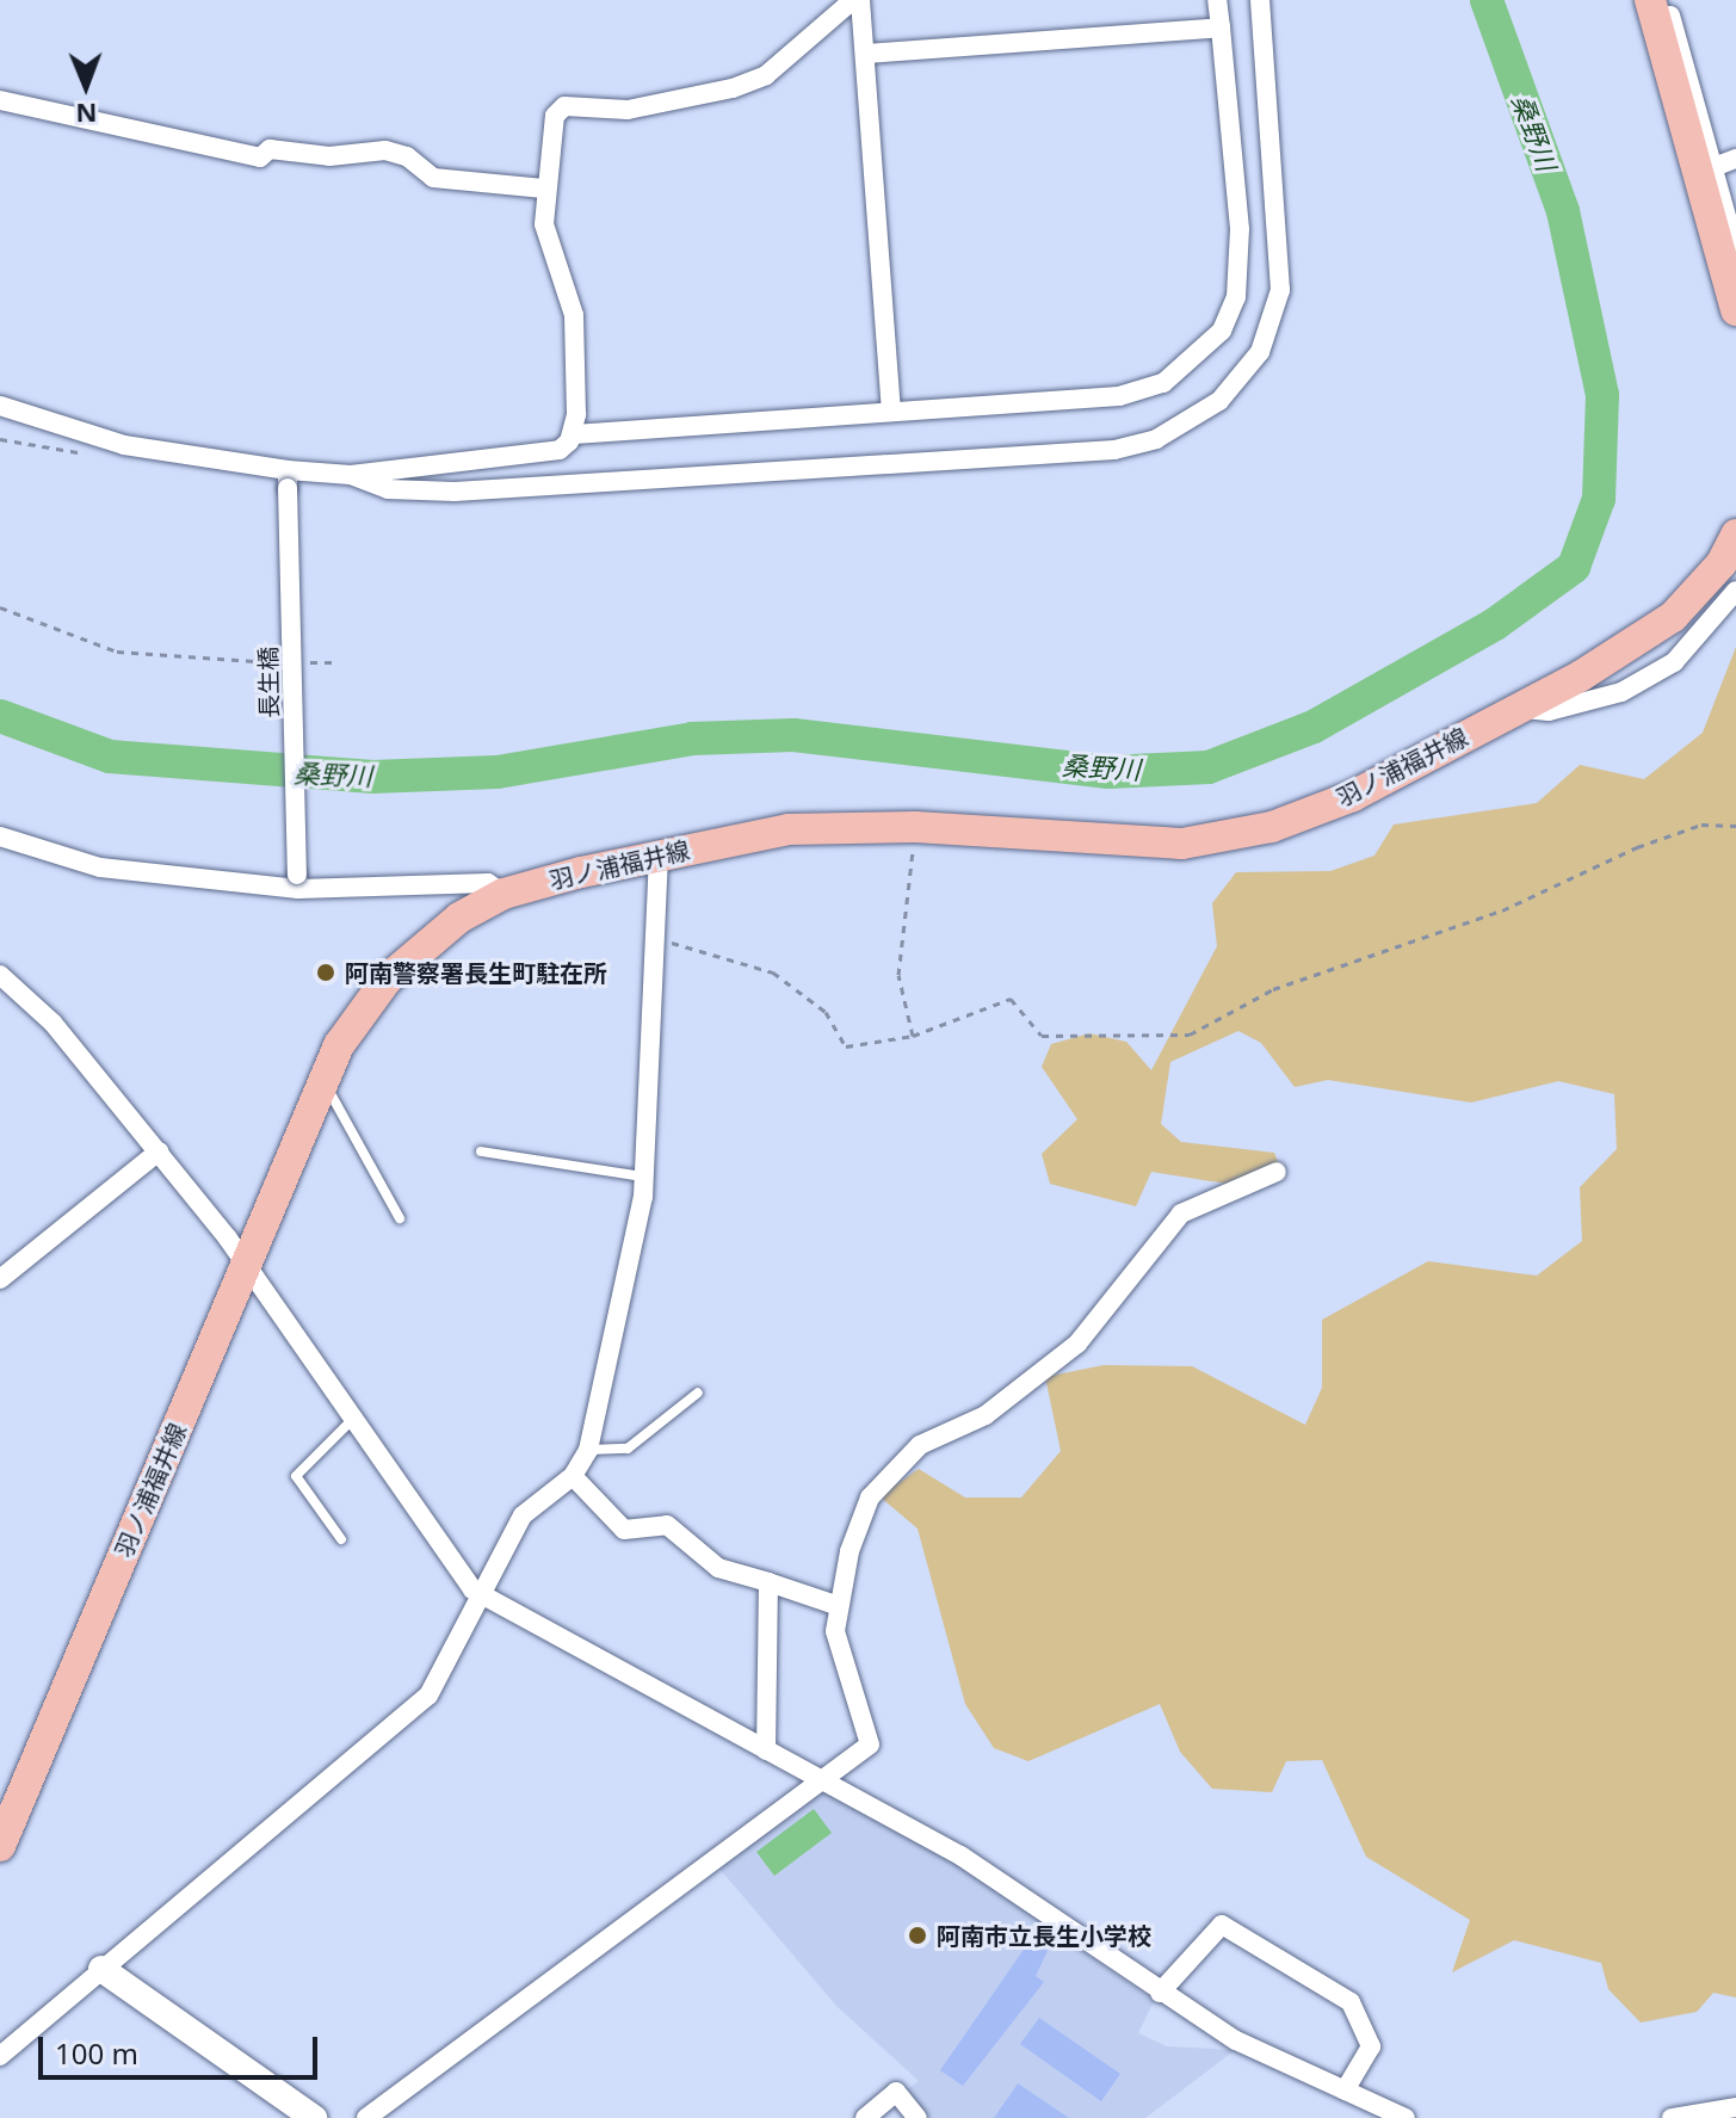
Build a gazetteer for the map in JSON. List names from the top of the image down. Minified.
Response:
{"streets":{"main road":["羽ノ浦福井線"],"street":["長生橋"]},"water":["桑野川"],"places":["阿南警察署長生町駐在所","阿南市立長生小学校"],"scale_bar":"100 m","north":"bottom"}
